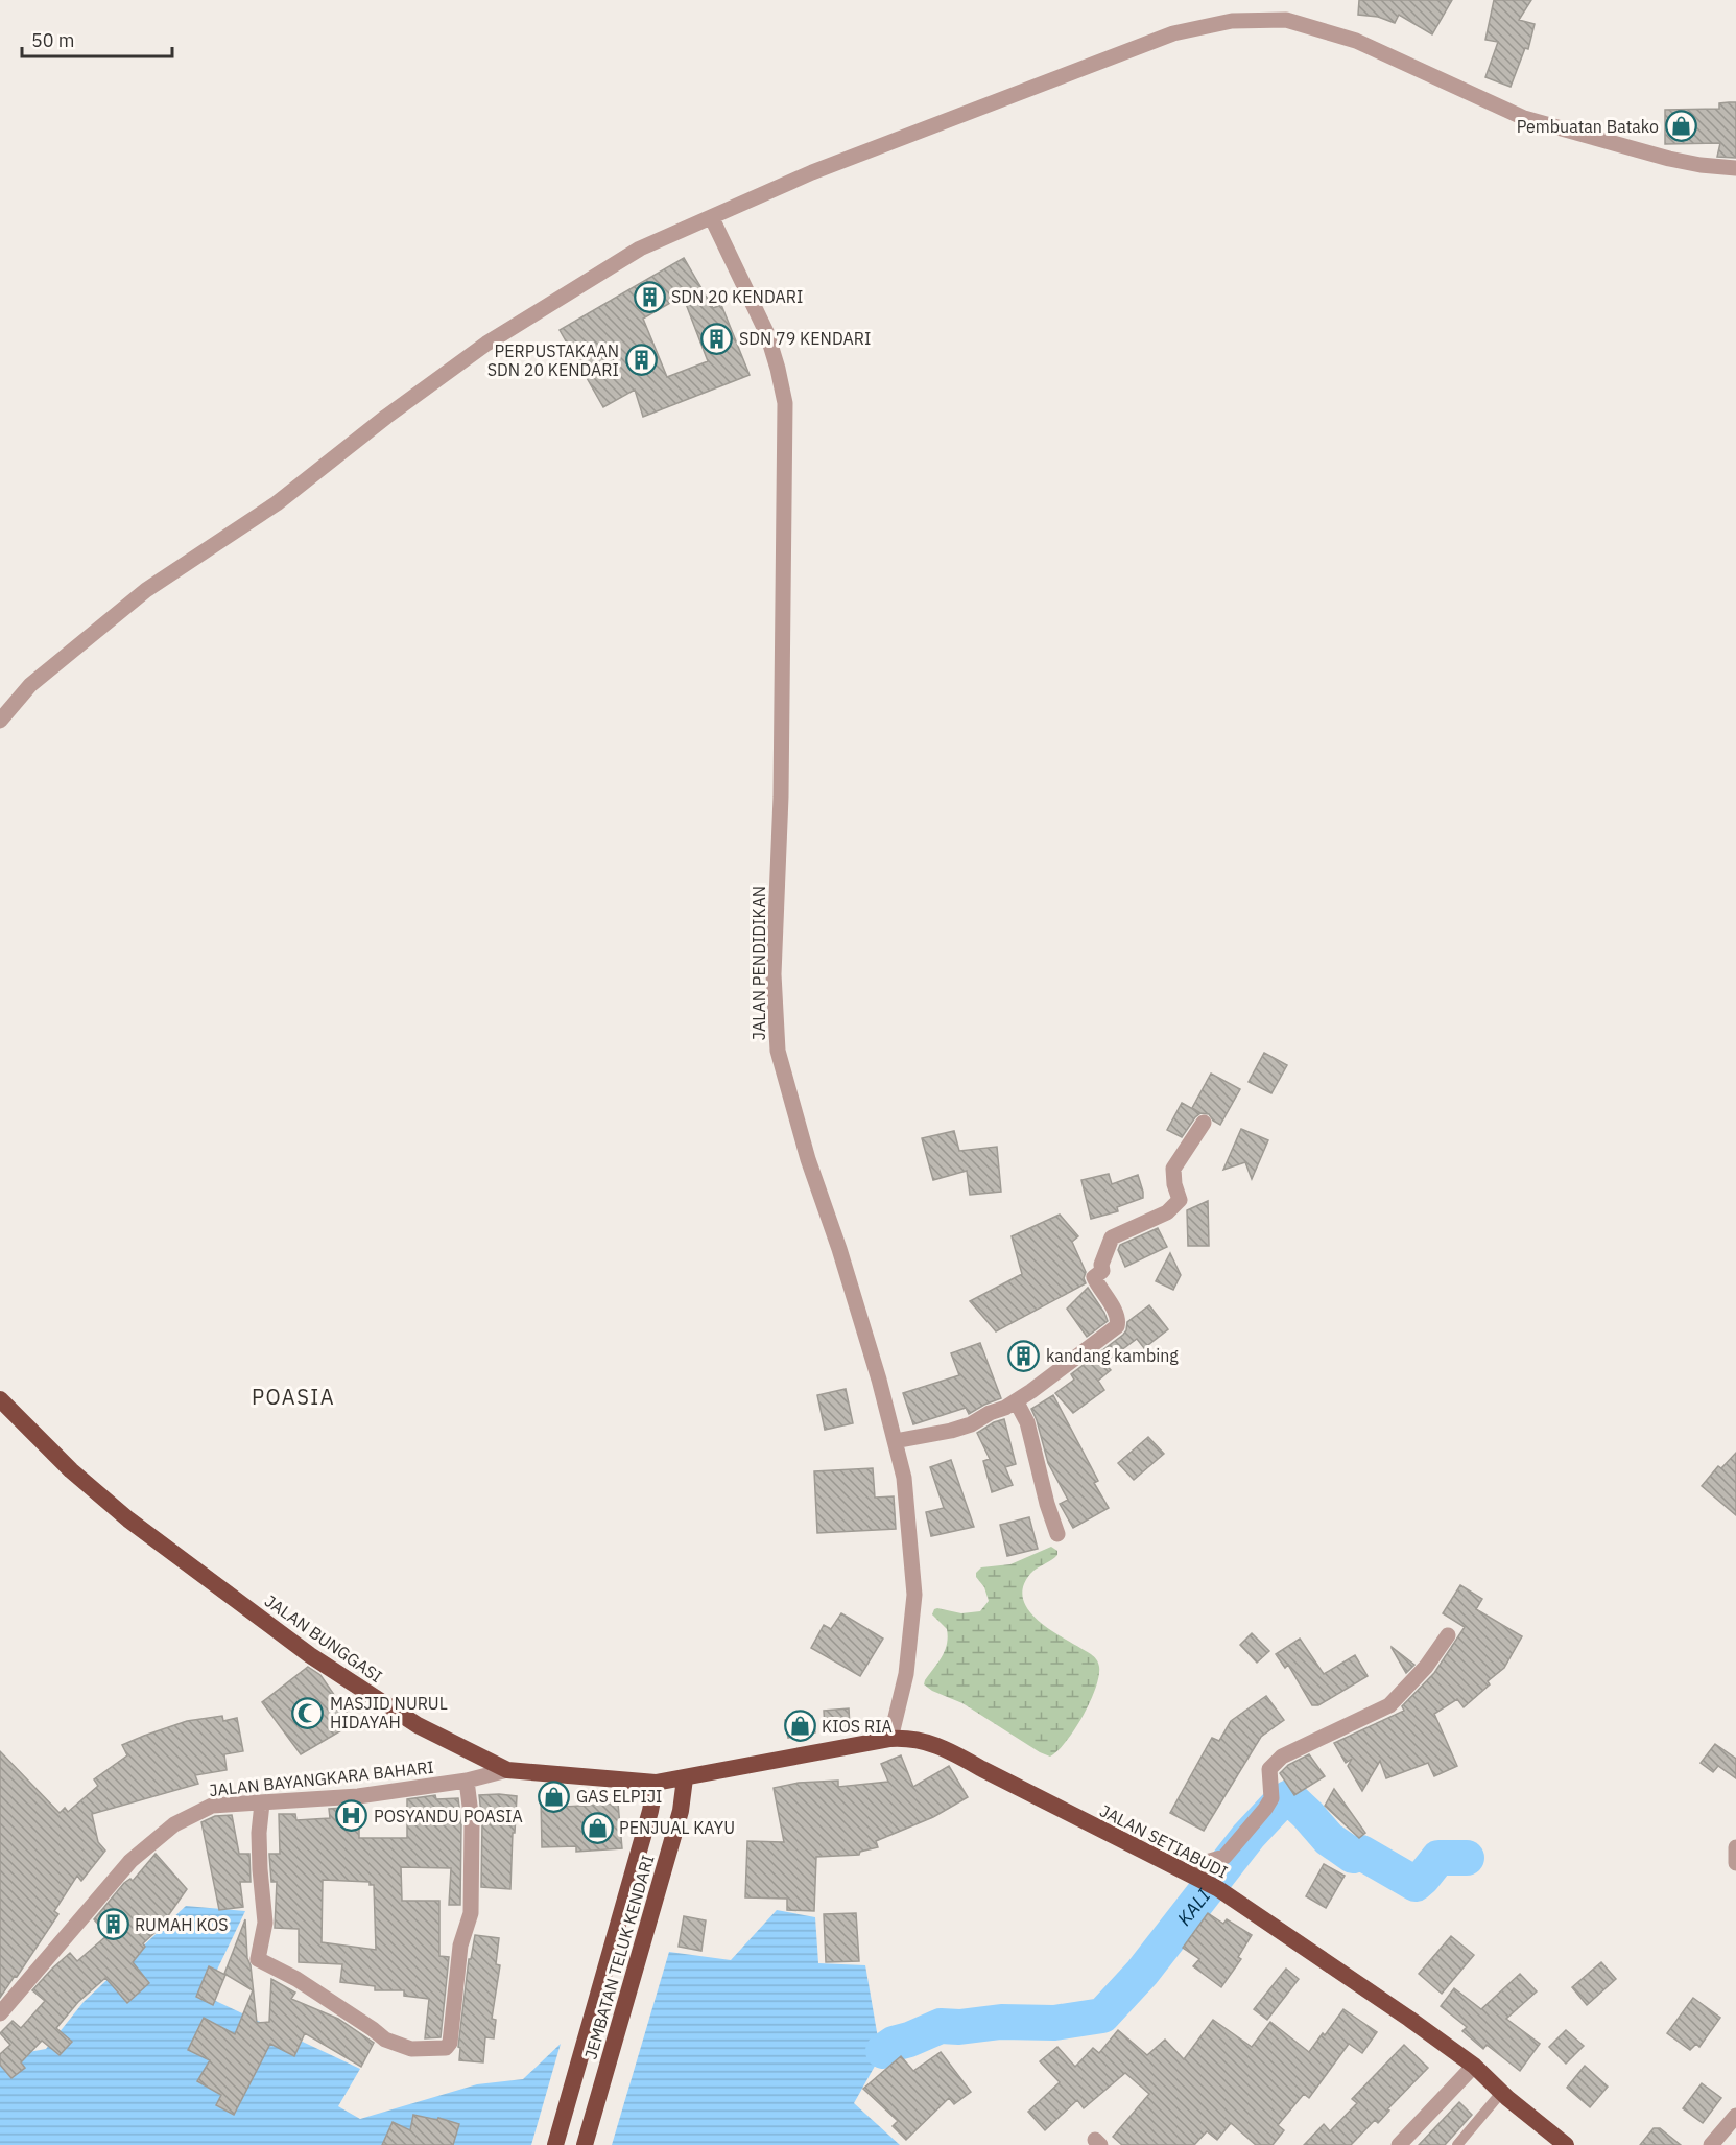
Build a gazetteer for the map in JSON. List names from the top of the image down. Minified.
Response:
{"streets":{"highway":["JALAN BUNGGASI","JALAN SETIABUDI","JEMBATAN TELUK KENDARI"],"street":["JALAN PENDIDIKAN","JALAN BAYANGKARA BAHARI"]},"crossings":[["JALAN PENDIDIKAN","JALAN SETIABUDI"],["JALAN BUNGGASI","JALAN BAYANGKARA BAHARI"],["JALAN BUNGGASI","JALAN SETIABUDI"],["JALAN BUNGGASI","JEMBATAN TELUK KENDARI"],["JALAN SETIABUDI","JEMBATAN TELUK KENDARI"]],"districts":["POASIA"],"water":["KALI"],"places":{"shop":["Pembuatan Batako","KIOS RIA","GAS ELPIJI","PENJUAL KAYU"],"building":["SDN 20 KENDARI","SDN 79 KENDARI","PERPUSTAKAAN SDN 20 KENDARI","kandang kambing","RUMAH KOS"],"mosque":["MASJID NURUL HIDAYAH"],"hospital":["POSYANDU POASIA"]},"scale_bar":"50 m"}
